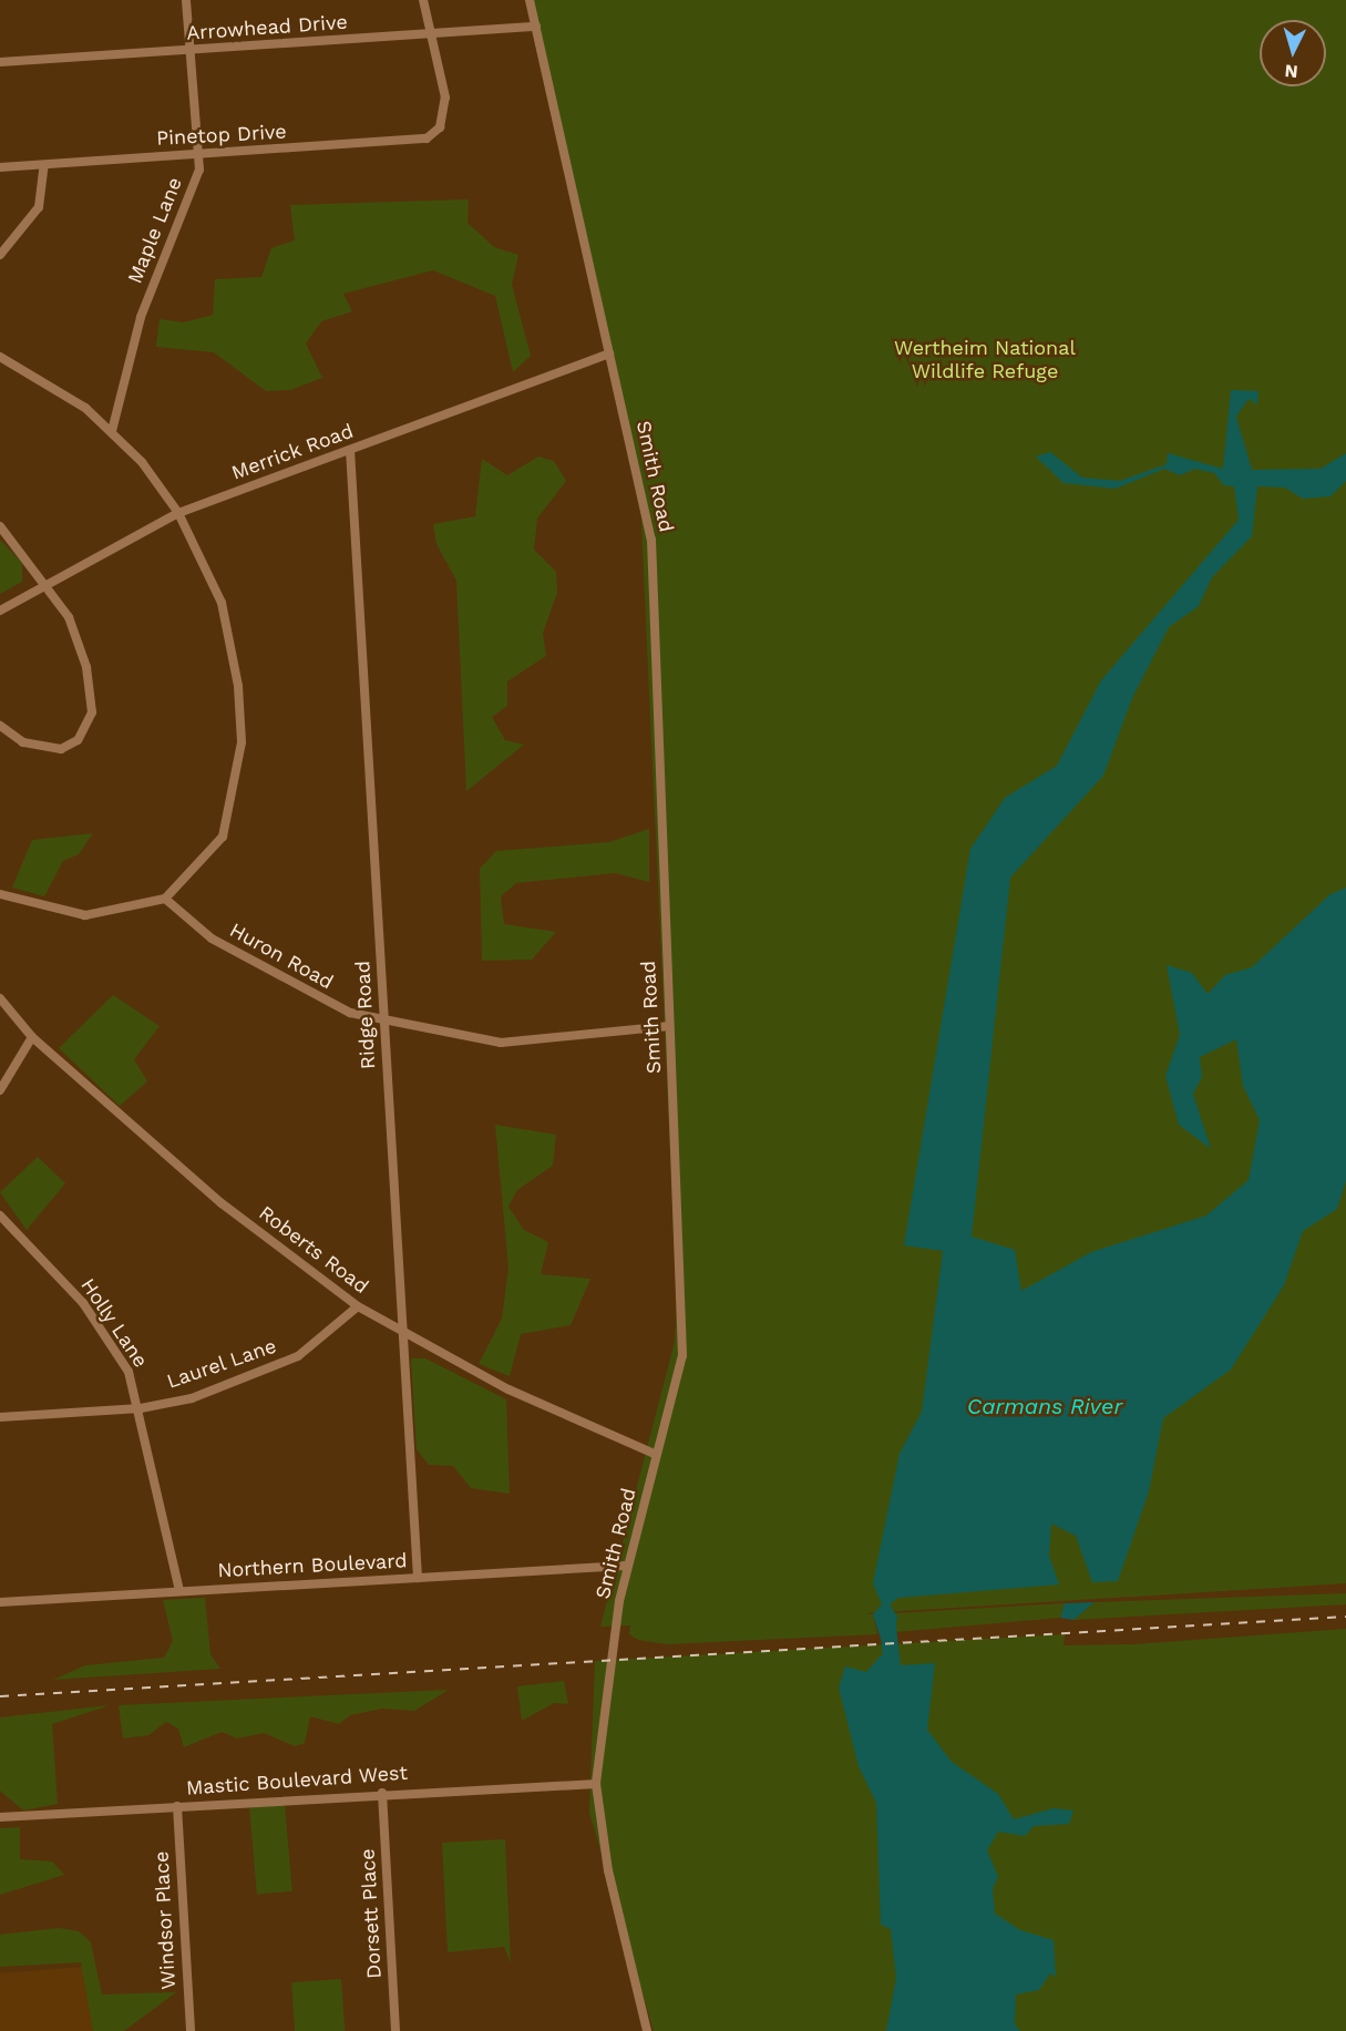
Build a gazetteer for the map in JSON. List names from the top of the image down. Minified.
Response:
{"streets":{"street":["Arrowhead Drive","Pinetop Drive","Maple Lane","Merrick Road","Smith Road","Huron Road","Ridge Road","Roberts Road","Holly Lane","Laurel Lane","Northern Boulevard","Mastic Boulevard West","Dorsett Place","Windsor Place"]},"crossings":[["Arrowhead Drive","Pinetop Drive"],["Arrowhead Drive","Maple Lane"],["Arrowhead Drive","Smith Road"],["Pinetop Drive","Maple Lane"],["Merrick Road","Smith Road"],["Merrick Road","Ridge Road"],["Smith Road","Huron Road"],["Smith Road","Roberts Road"],["Smith Road","Northern Boulevard"],["Smith Road","Mastic Boulevard West"],["Huron Road","Ridge Road"],["Ridge Road","Roberts Road"],["Ridge Road","Northern Boulevard"],["Roberts Road","Laurel Lane"],["Holly Lane","Laurel Lane"],["Holly Lane","Northern Boulevard"],["Mastic Boulevard West","Dorsett Place"],["Mastic Boulevard West","Windsor Place"]],"water":["Carmans River"],"parks":["Wertheim National Wildlife Refuge"],"north":"bottom"}
